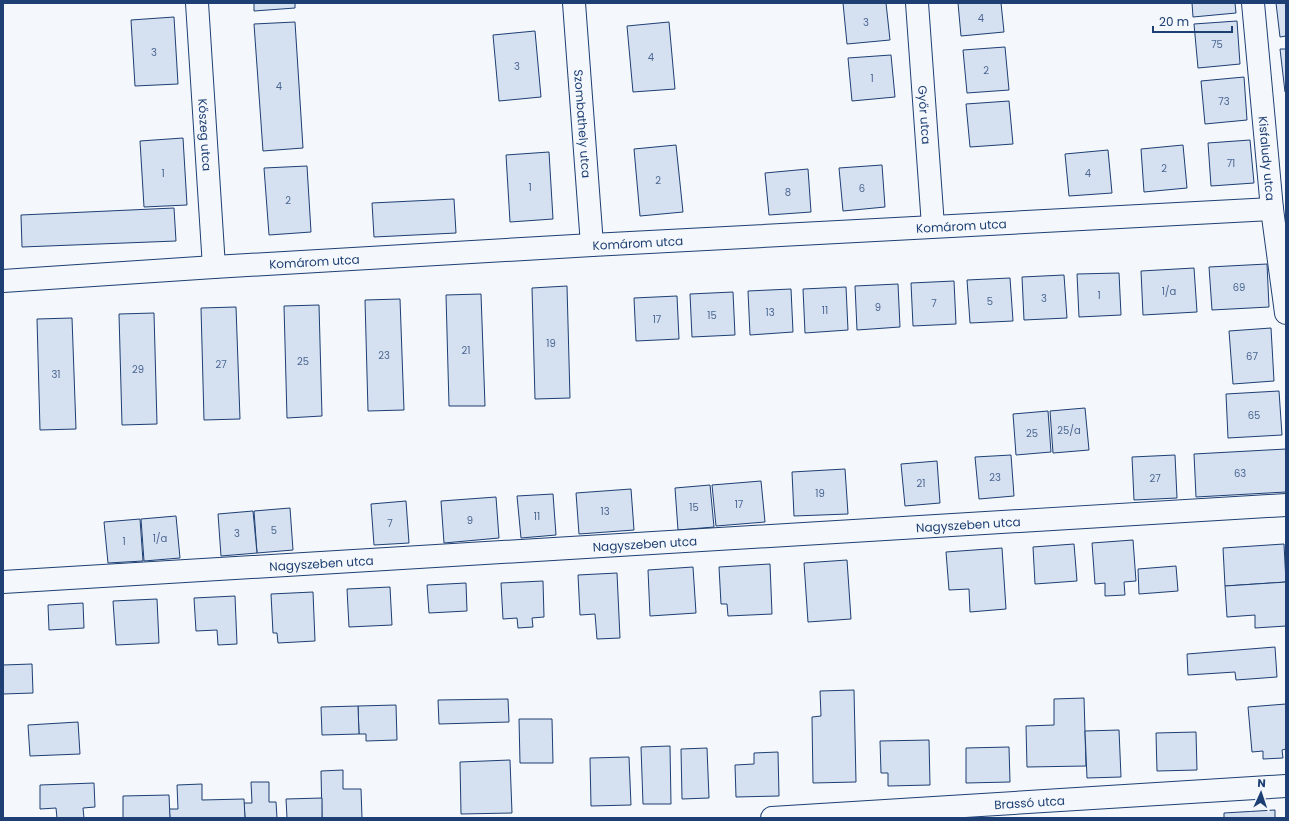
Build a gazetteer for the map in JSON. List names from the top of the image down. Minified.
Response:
{"streets":{"street":["Győr utca","Szombathely utca","Kőszeg utca","Kisfaludy utca","Komárom utca","Nagyszeben utca","Brassó utca"]},"crossings":[["Győr utca","Komárom utca"],["Szombathely utca","Komárom utca"],["Kőszeg utca","Komárom utca"],["Kisfaludy utca","Komárom utca"]],"house_numbers":["4","3","75","3","4","3","2","1","4","73","71","2","1","4","2","1","6","8","2","69","1/a","1","3","5","7","9","11","13","15","17","19","21","23","67","25","27","29","31","65","25/a","25","63","23","27","21","19","17","15","13","11","9","7","5","3","1/a","1"],"scale_bar":"20 m","north":"top"}
